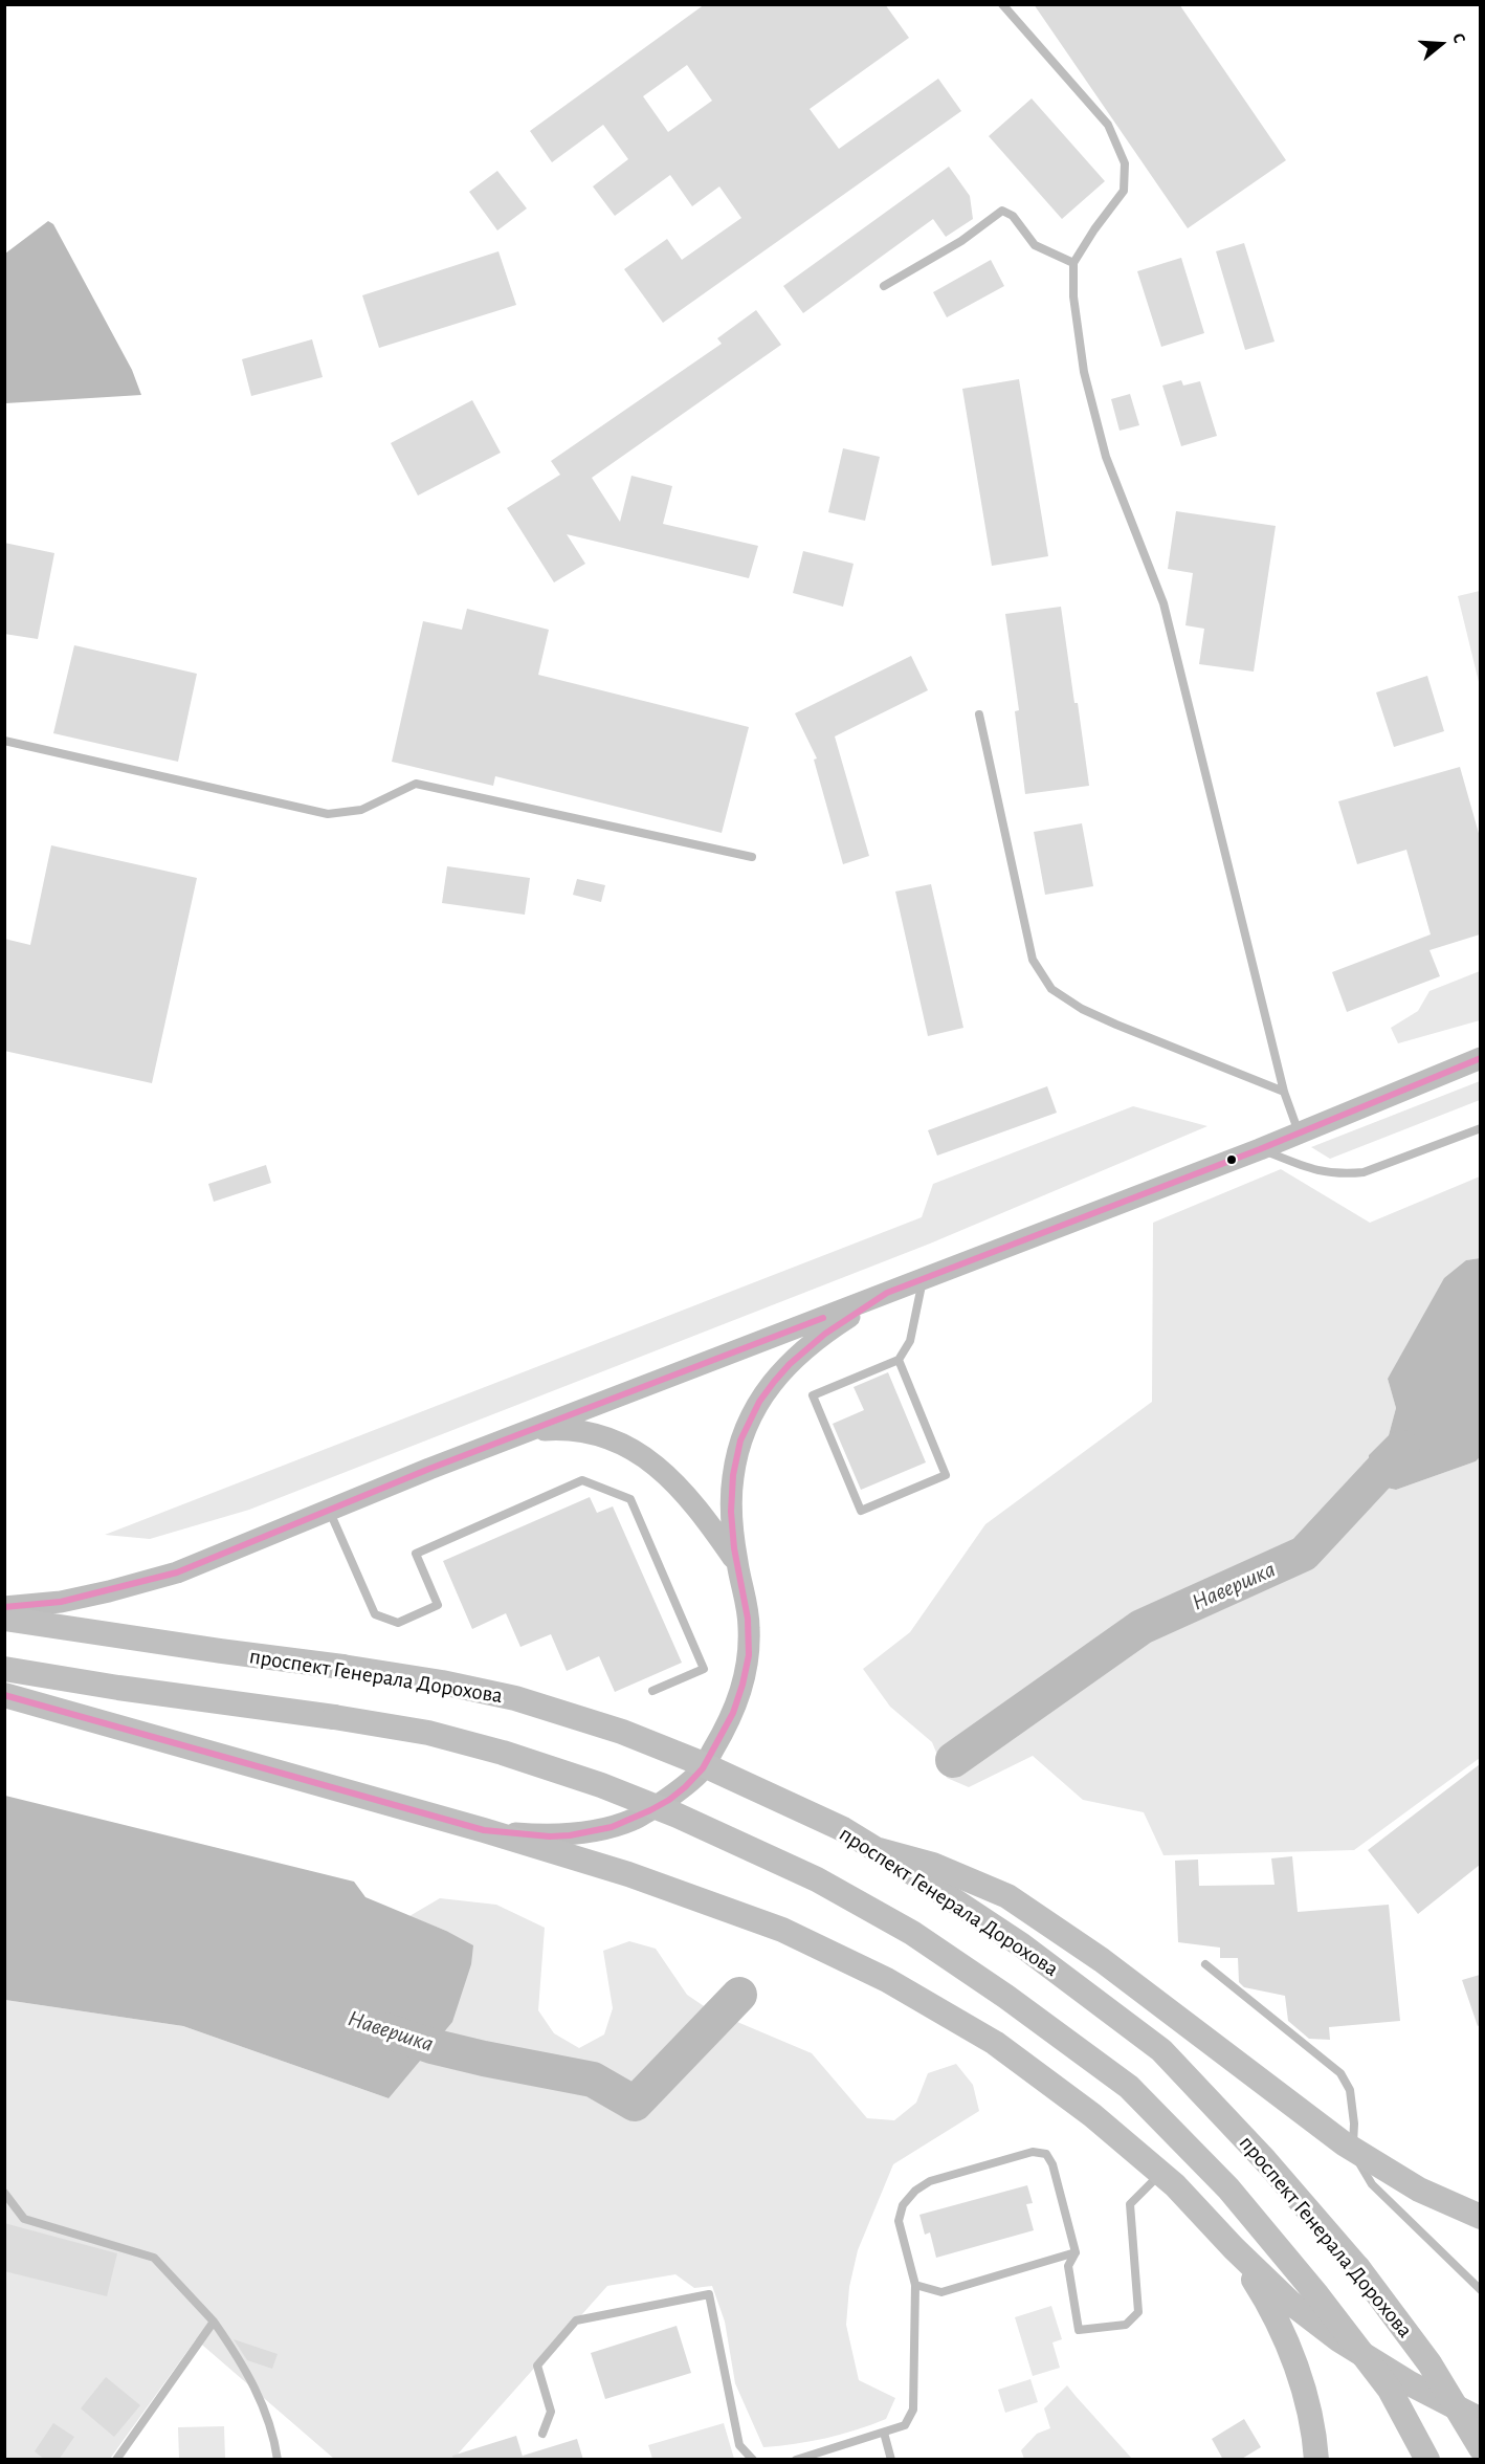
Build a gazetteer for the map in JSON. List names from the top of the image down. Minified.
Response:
{"streets":{"main road":["проспект Генерала Дорохова"]},"water":["Навершка"],"north":"right"}
